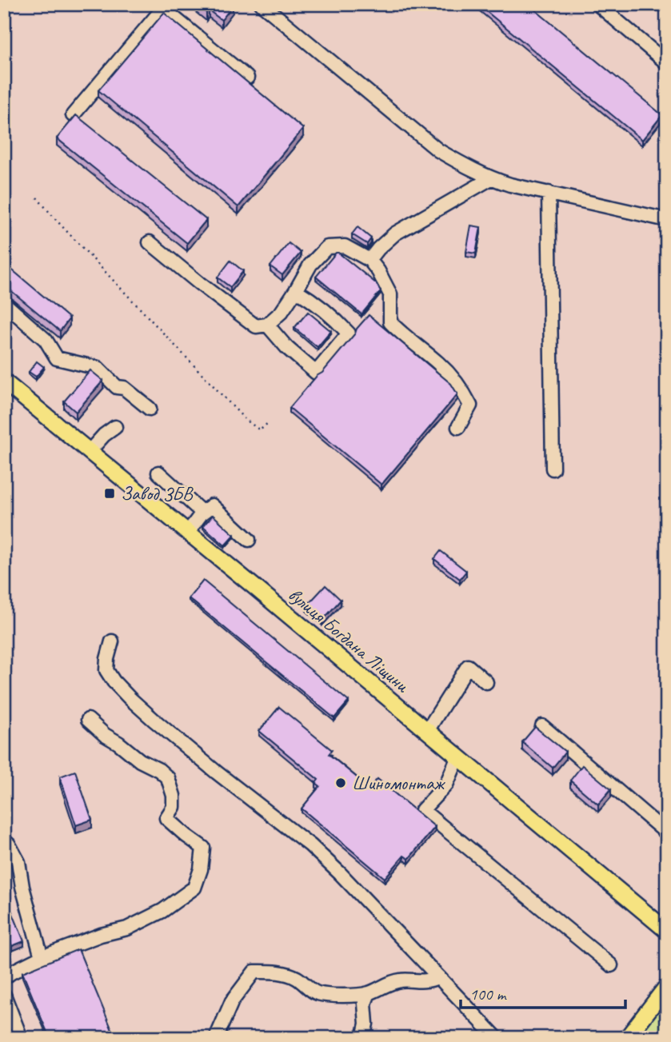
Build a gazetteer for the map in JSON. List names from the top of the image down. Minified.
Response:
{"streets":{"main road":["вулиця Богдана Ліщини"]},"places":{"transit":["Завод ЗБВ"],"other":["Шиномонтаж"]},"scale_bar":"100 m"}
